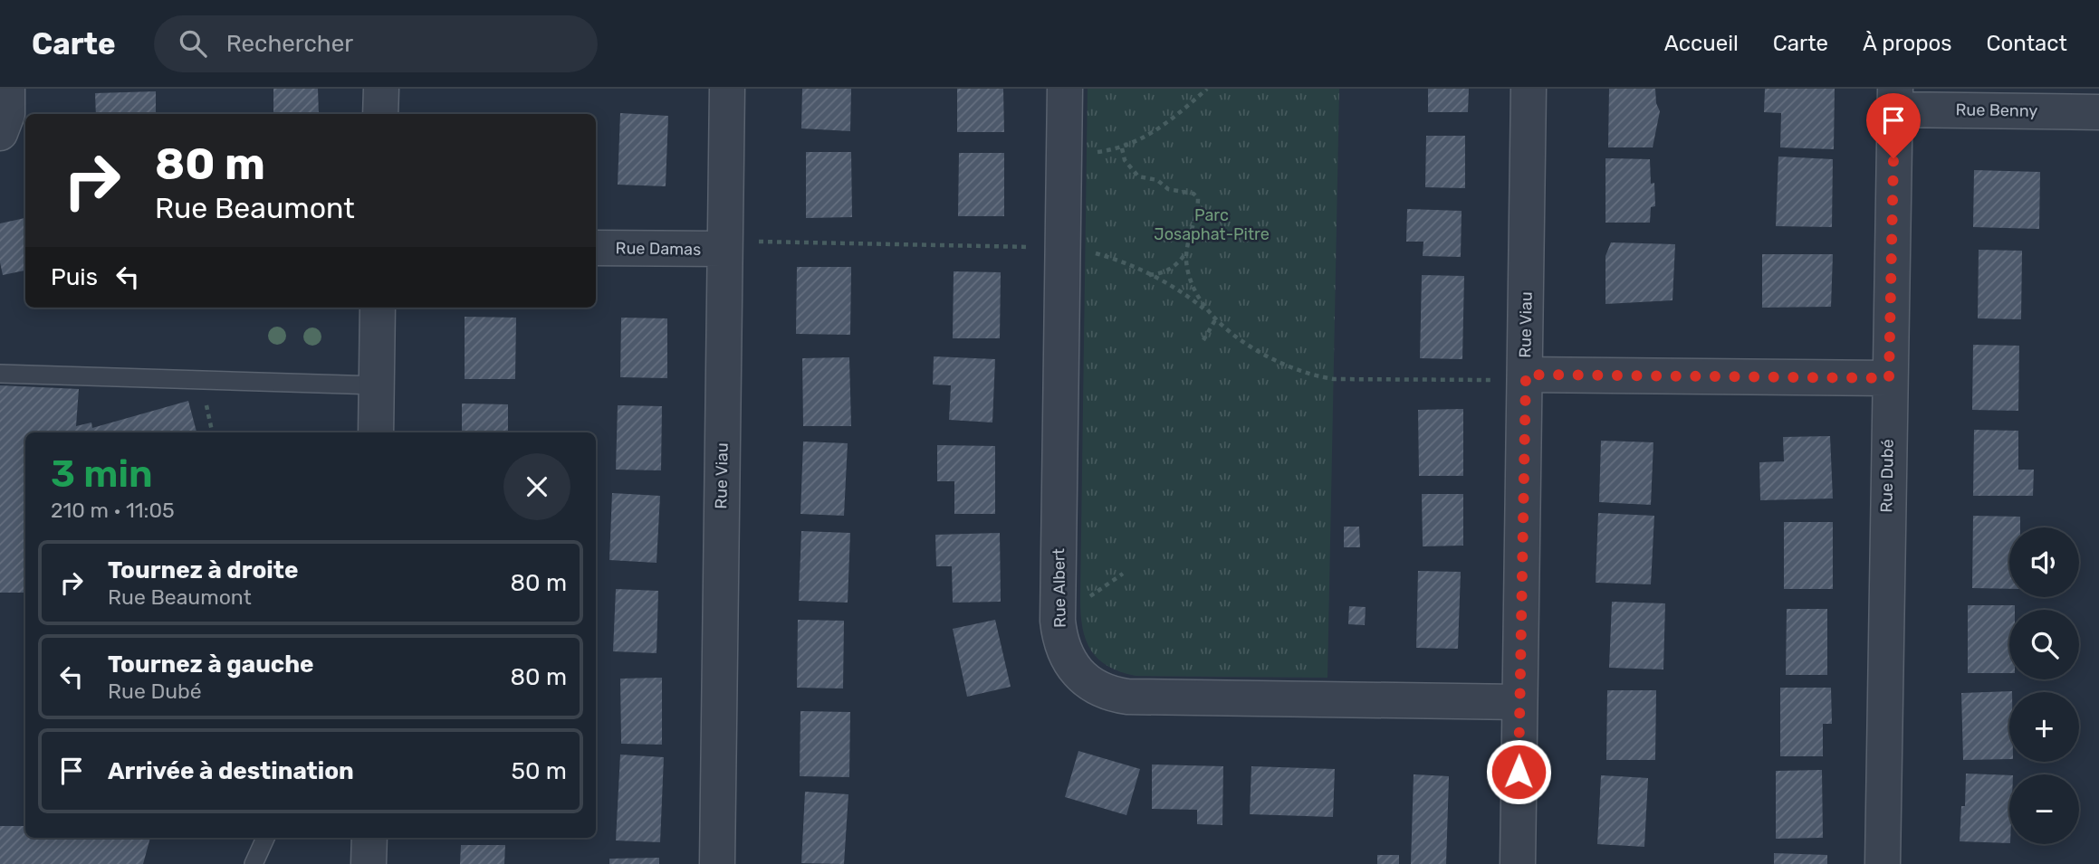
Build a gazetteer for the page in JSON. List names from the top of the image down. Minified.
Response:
{"streets":{"street":["Rue Benny","Rue Damas","Rue Viau","Rue Dubé","Rue Albert"]},"crossings":[["Rue Benny","Rue Dubé"],["Rue Damas","Rue Viau"],["Rue Viau","Rue Albert"]],"parks":["Parc Josaphat-Pitre"],"page":{"header":"Carte","search":"Rechercher","nav":["Accueil","Carte","À propos","Contact"],"turn":["80 m","Rue Beaumont"],"then":"Puis","heading":["3 min","210 m · 11:05"],"map_buttons":["+","−"],"list":[{"name":"Tournez à droite","note":"Rue Beaumont","value":"80 m"},{"name":"Tournez à gauche","note":"Rue Dubé","value":"80 m"},{"name":"Arrivée à destination","value":"50 m"}]}}
